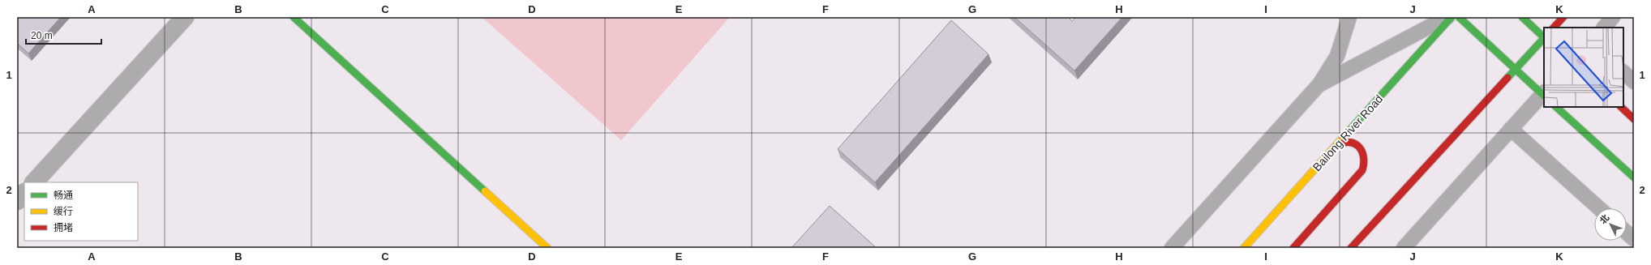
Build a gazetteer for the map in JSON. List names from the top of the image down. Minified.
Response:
{"streets":{"main road":["Bailong River Road"]},"legend":["畅通","缓行","拥堵"],"scale_bar":"20 m","north":"top left","grid":{"columns":["A","B","C","D","E","F","G","H","I","J","K"],"rows":["1","2"]}}
